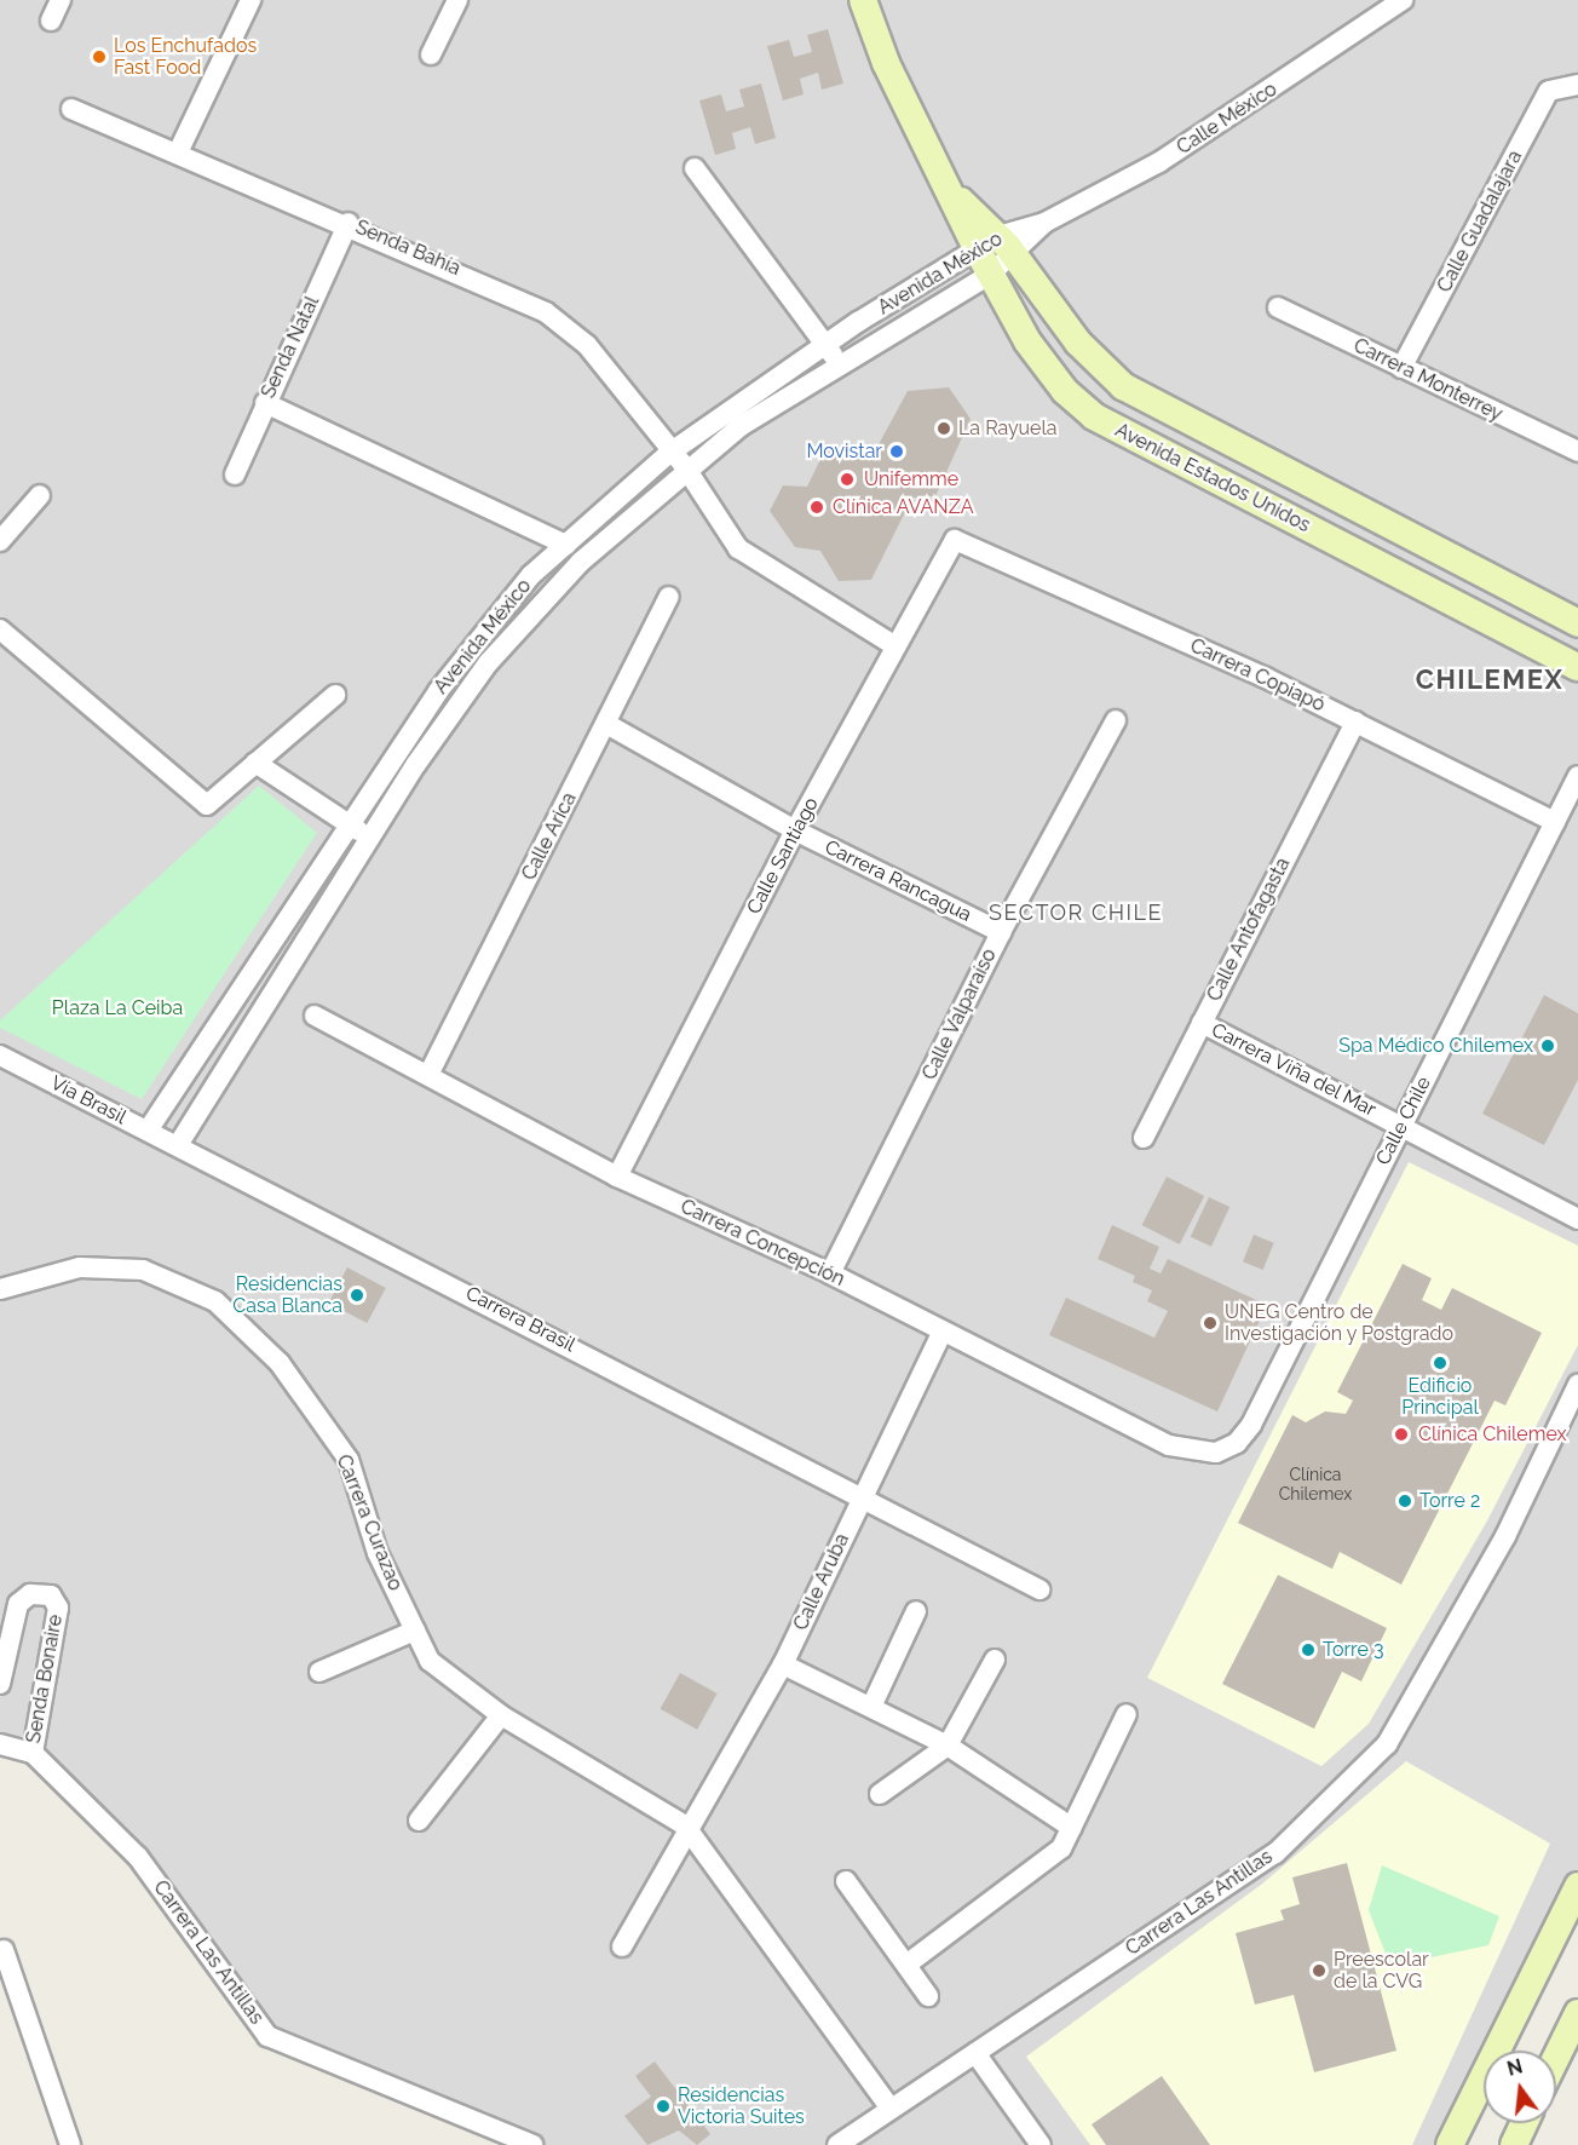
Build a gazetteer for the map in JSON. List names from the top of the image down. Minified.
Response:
{"streets":{"street":["Calle México","Calle Guadalajara","Senda Bahía","Avenida México","Senda Natal","Carrera Monterrey","Avenida Estados Unidos","Carrera Copiapó","Calle Arica","Calle Santiago","Carrera Rancagua","Calle Antofagasta","Calle Valparaíso","Carrera Viña del Mar","Vía Brasil","Calle Chile","Carrera Concepción","Carrera Brasil","Carrera Curazao","Calle Aruba","Senda Bonaire","Carrera Las Antillas"]},"crossings":[["Calle México","Avenida México"],["Calle Guadalajara","Carrera Monterrey"],["Senda Bahía","Avenida México"],["Senda Bahía","Senda Natal"],["Avenida México","Avenida Estados Unidos"],["Avenida México","Vía Brasil"],["Avenida México","Carrera Brasil"],["Carrera Copiapó","Calle Santiago"],["Carrera Copiapó","Calle Antofagasta"],["Carrera Copiapó","Calle Chile"],["Calle Arica","Carrera Rancagua"],["Calle Arica","Carrera Concepción"],["Calle Santiago","Carrera Rancagua"],["Calle Santiago","Carrera Concepción"],["Carrera Rancagua","Calle Valparaíso"],["Calle Antofagasta","Carrera Viña del Mar"],["Calle Valparaíso","Carrera Concepción"],["Carrera Viña del Mar","Calle Chile"],["Vía Brasil","Carrera Brasil"],["Calle Chile","Carrera Concepción"],["Carrera Concepción","Calle Aruba"],["Carrera Brasil","Calle Aruba"],["Carrera Curazao","Calle Aruba"],["Senda Bonaire","Carrera Las Antillas"]],"districts":["CHILEMEX","SECTOR CHILE"],"parks":["Plaza La Ceiba"],"places":["Los Enchufados Fast Food","La Rayuela","Movistar","Unifemme","Clínica AVANZA","Spa Médico Chilemex","Residencias Casa Blanca","UNEG Centro de Investigación y Postgrado","Edificio Principal","Clínica Chilemex","Torre 2","Torre 3","Preescolar de la CVG","Residencias Victoria Suites"],"house_numbers":["Clínica Chilemex"],"north":"top"}
